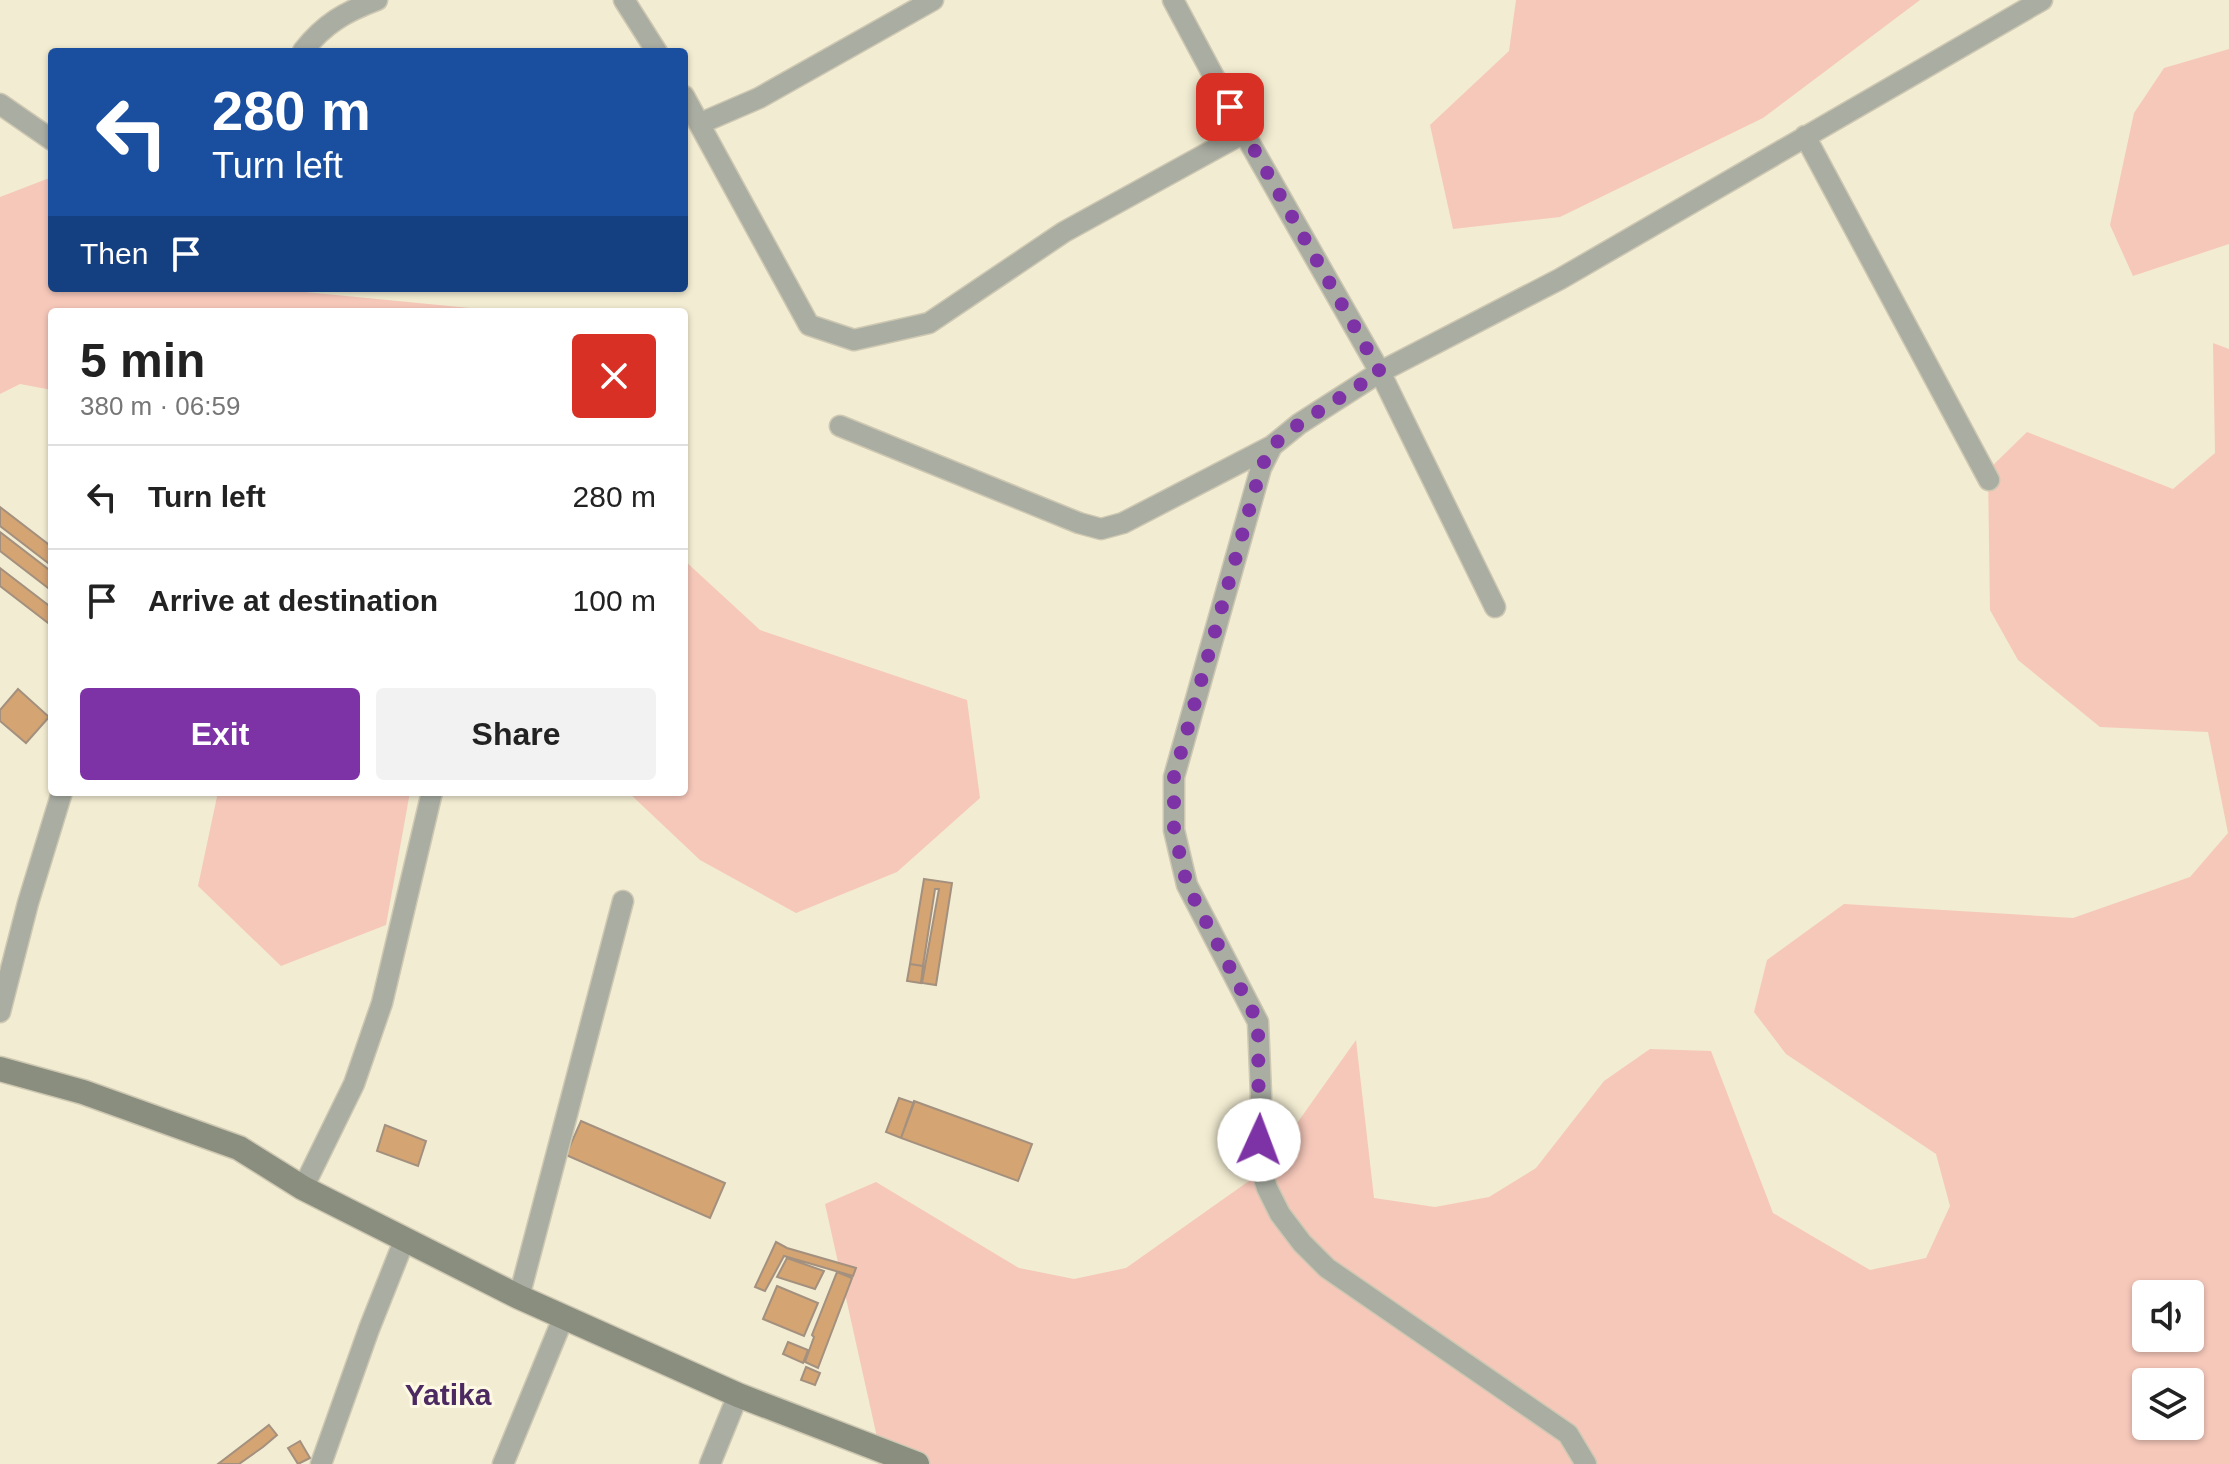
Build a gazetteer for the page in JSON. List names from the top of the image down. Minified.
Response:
{"districts":["Yatika"],"page":{"turn":["280 m","Turn left"],"then":"Then","heading":["5 min","380 m · 06:59"],"list":[{"name":"Turn left","value":"280 m"},{"name":"Arrive at destination","value":"100 m"}],"buttons":["Exit","Share"]}}
